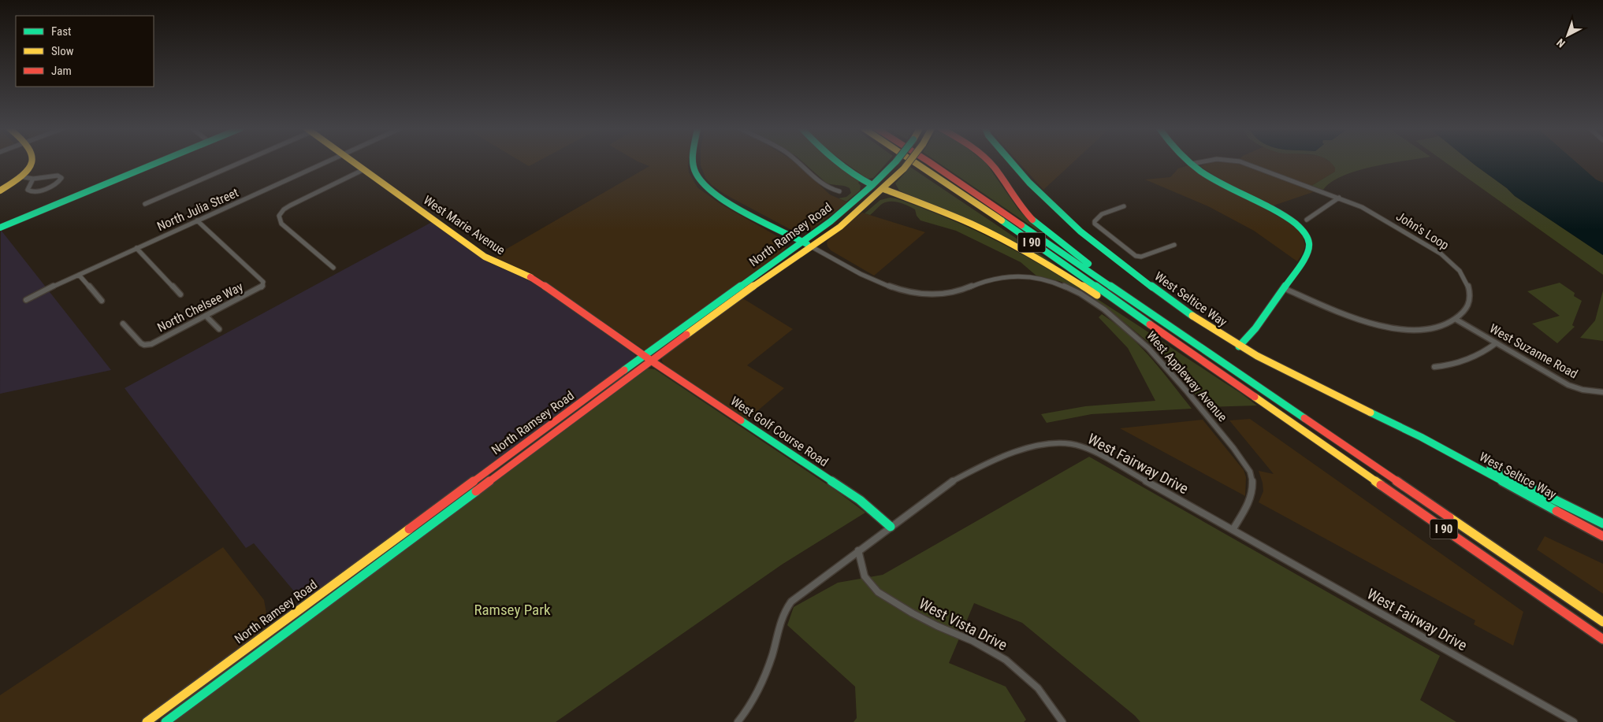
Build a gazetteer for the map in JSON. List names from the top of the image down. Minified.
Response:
{"streets":{"main road":["West Marie Avenue","North Ramsey Road","I 90","West Seltice Way","West Appleway Avenue","West Golf Course Road"],"street":["North Julia Street","John's Loop","North Chelsee Way","West Suzanne Road","West Fairway Drive","West Vista Drive"]},"crossings":[["North Julia Street","North Chelsee Way"],["West Marie Avenue","North Ramsey Road"],["West Marie Avenue","West Golf Course Road"],["John's Loop","West Suzanne Road"],["North Ramsey Road","I 90"],["North Ramsey Road","West Appleway Avenue"],["North Ramsey Road","West Golf Course Road"],["West Appleway Avenue","West Fairway Drive"],["West Golf Course Road","West Fairway Drive"],["West Fairway Drive","West Vista Drive"]],"parks":["Ramsey Park"],"legend":["Fast","Slow","Jam"],"north":"bottom left"}
